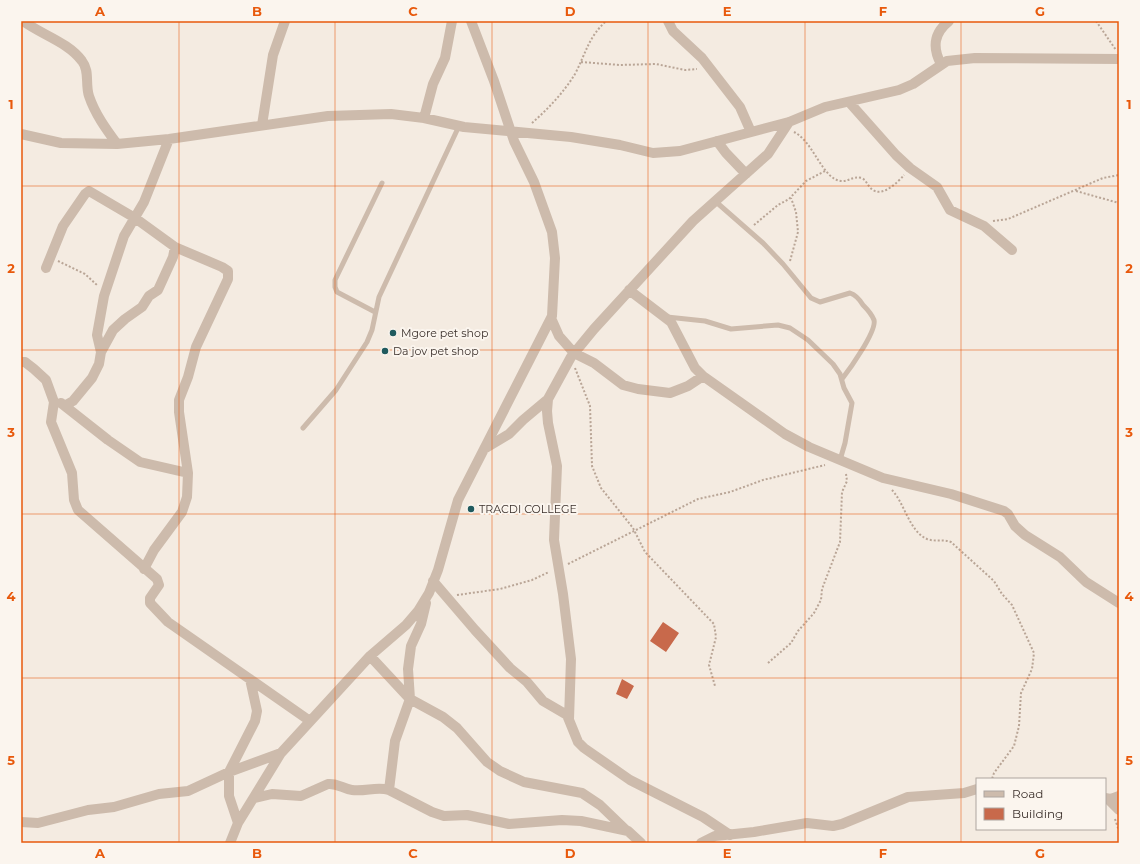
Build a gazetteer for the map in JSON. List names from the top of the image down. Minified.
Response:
{"places":["Mgore pet shop","Da jov pet shop","TRACDI COLLEGE"],"legend":["Road","Building"],"grid":{"columns":["A","B","C","D","E","F","G"],"rows":["1","2","3","4","5"]}}
